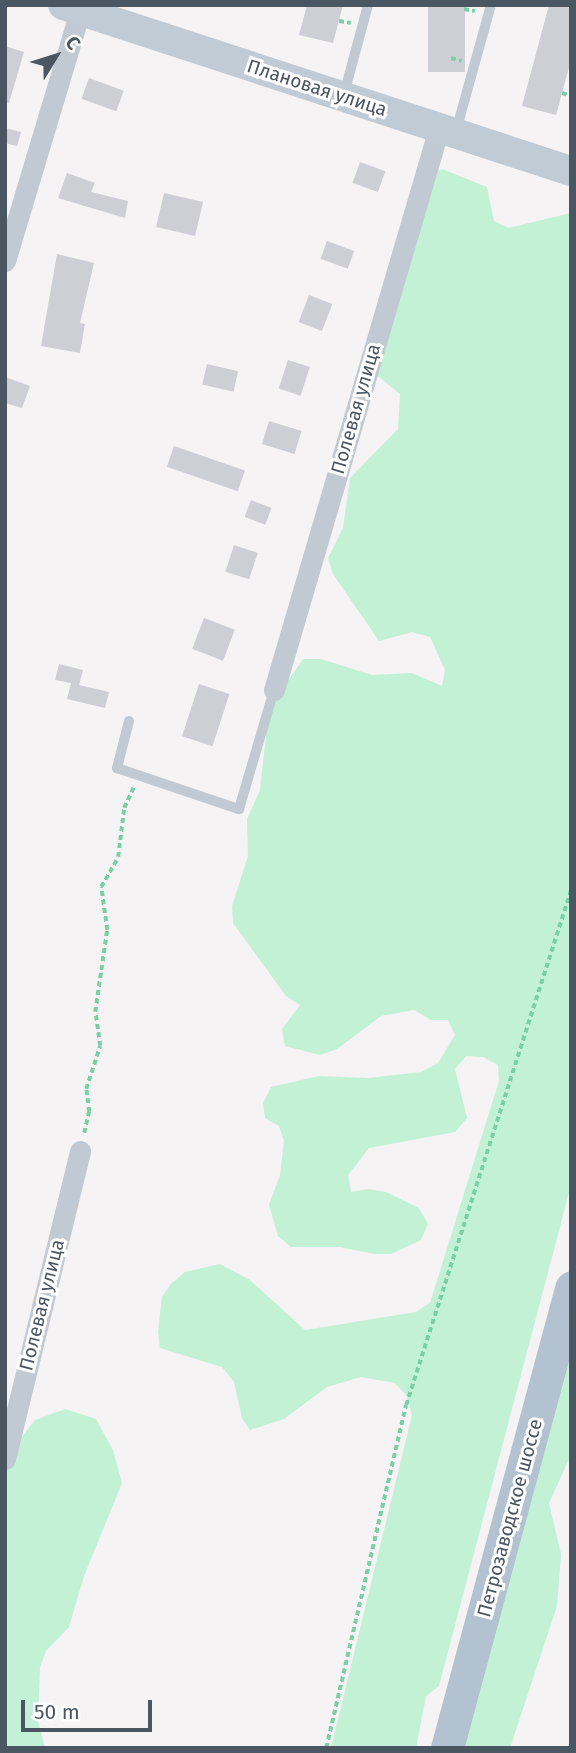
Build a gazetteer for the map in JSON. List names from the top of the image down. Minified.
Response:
{"streets":{"main road":["Петрозаводское шоссе"],"street":["Плановая улица","Полевая улица"]},"crossings":[["Плановая улица","Полевая улица"]],"scale_bar":"50 m","north":"top right"}
